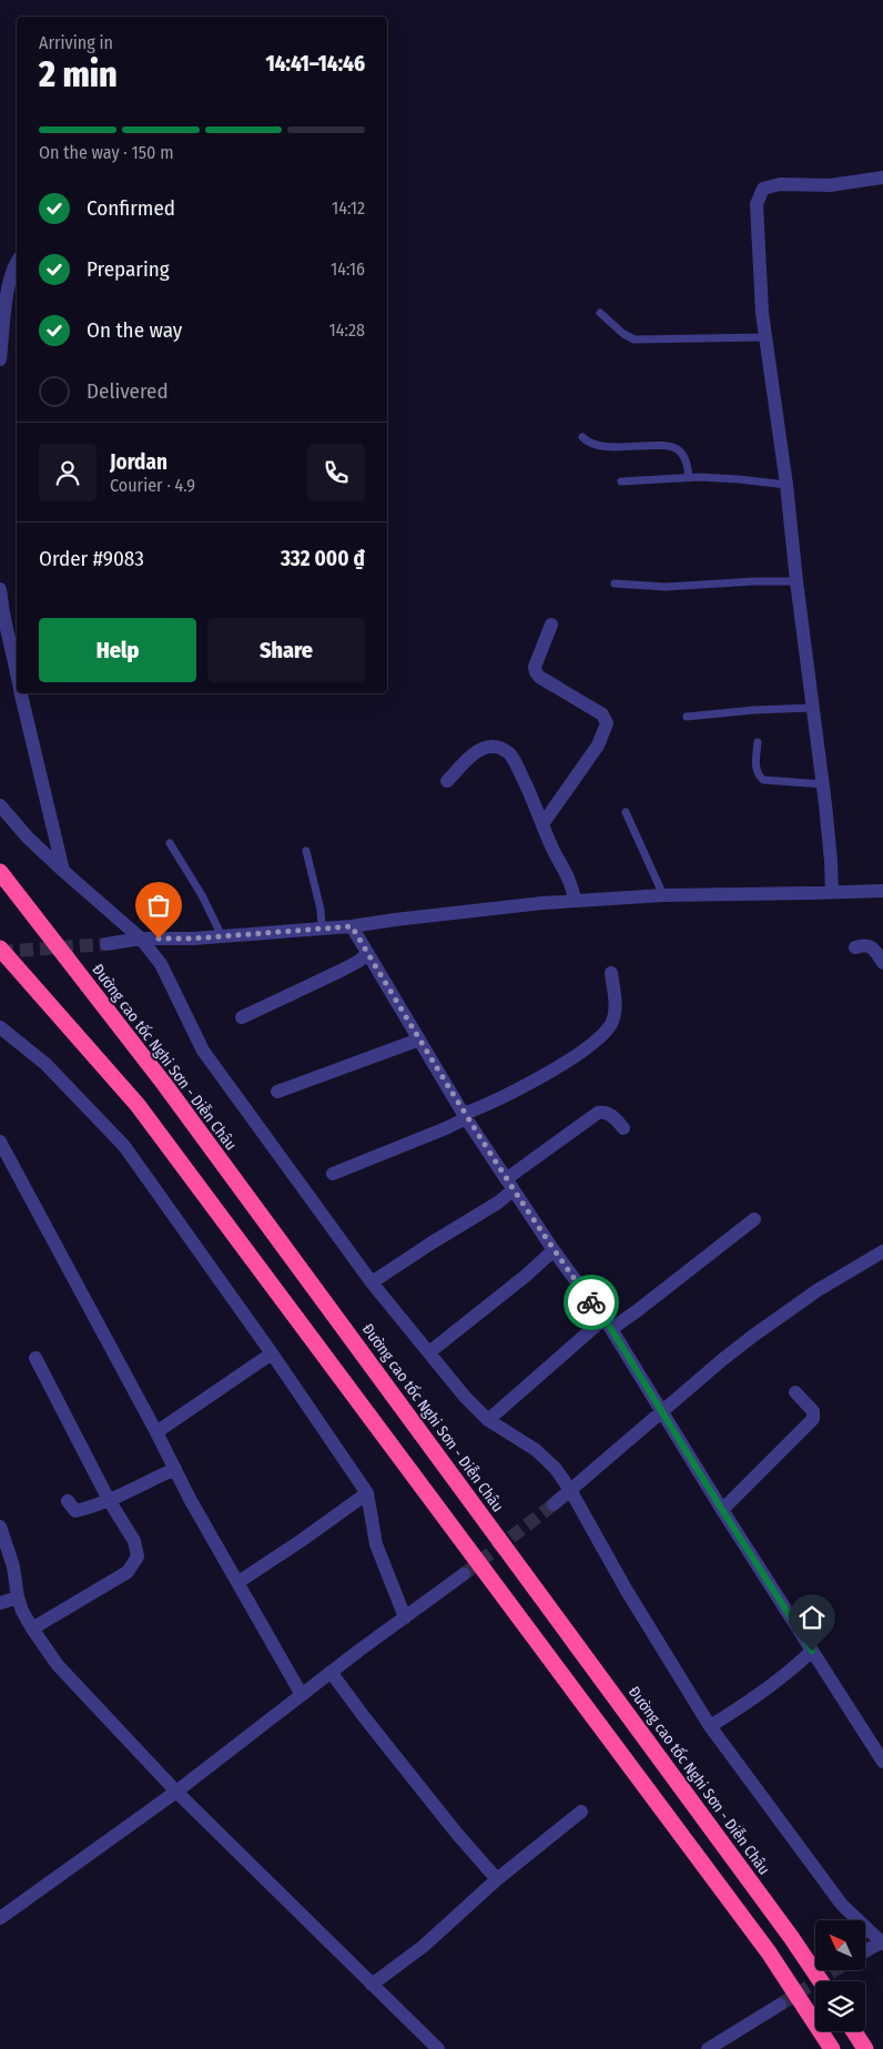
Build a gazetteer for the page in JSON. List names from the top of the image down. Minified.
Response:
{"streets":{"highway":["Đường cao tốc Nghi Sơn - Diễn Châu"]},"north":"top left","page":{"heading":["2 min","Arriving in","14:41–14:46"],"panel":["Jordan","Courier · 4.9","Order #9083","332 000 ₫"],"bar":"On the way · 150 m","list":[["Confirmed","14:12"],["Preparing","14:16"],["On the way","14:28"],"Delivered"],"buttons":["Help","Share"]}}
